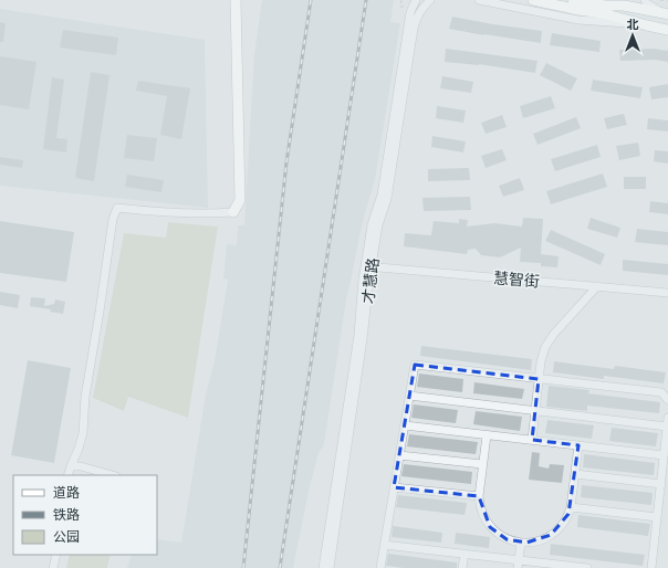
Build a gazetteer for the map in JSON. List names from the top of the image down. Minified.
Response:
{"streets":{"street":["慧智街","才慧路"]},"crossings":[["慧智街","才慧路"]],"legend":["道路","铁路","公园"],"north":"top"}
